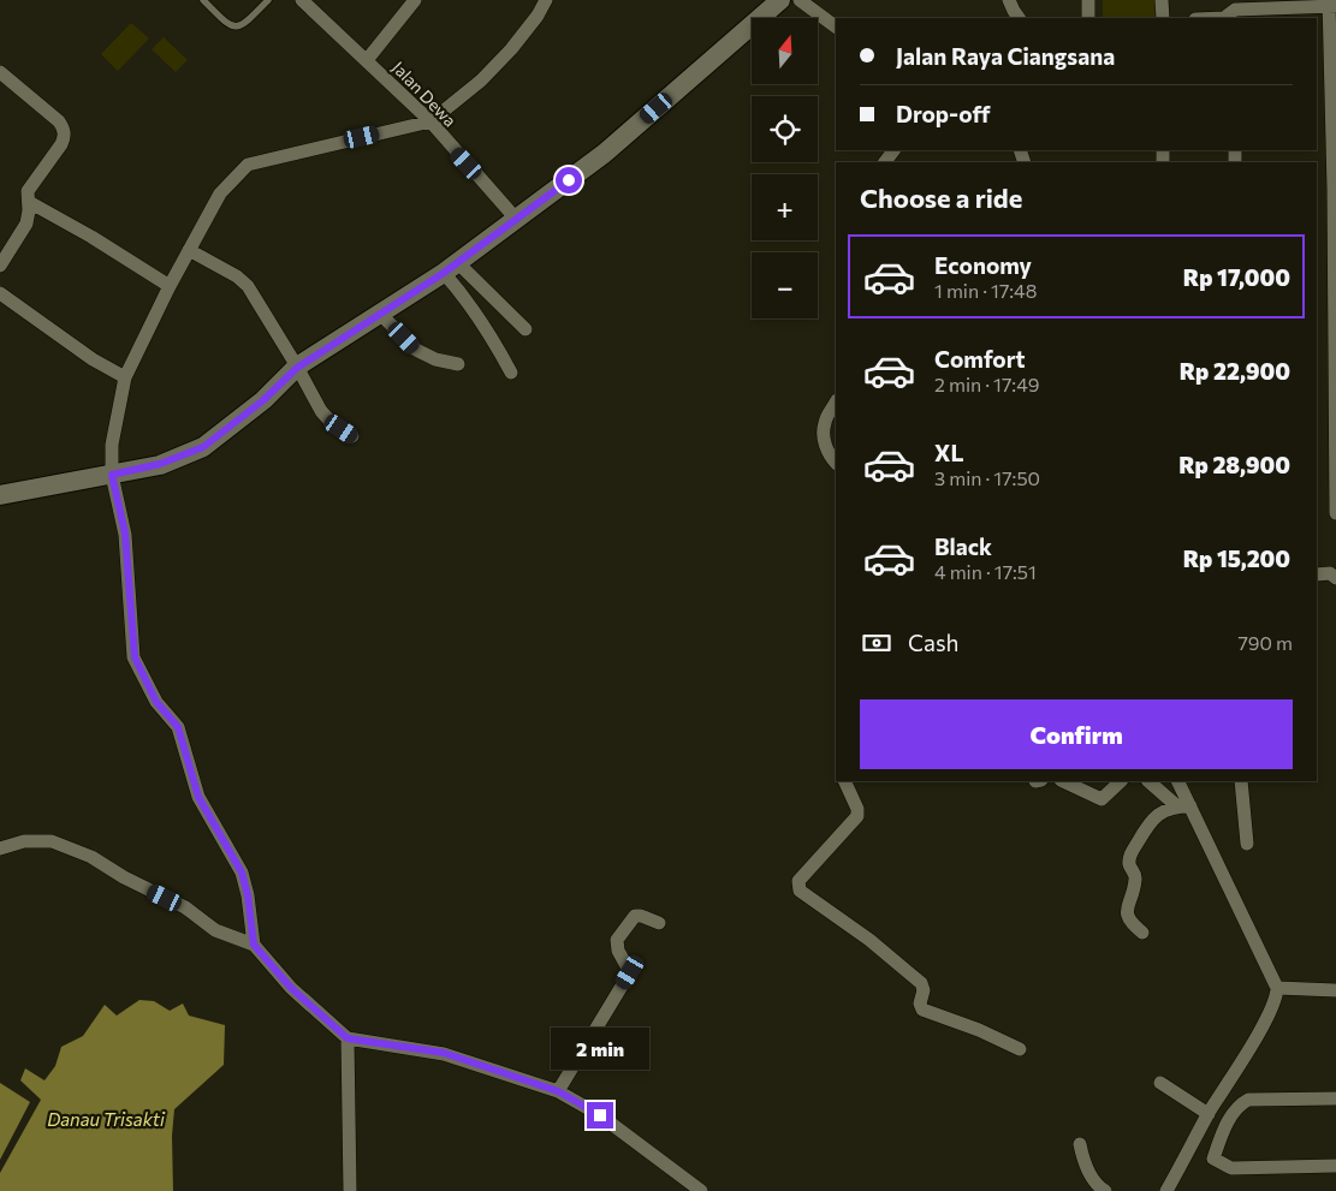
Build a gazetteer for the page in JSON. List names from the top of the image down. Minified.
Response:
{"streets":{"street":["Jalan Dewa"]},"water":["Danau Trisakti"],"north":"top","page":{"map_buttons":["+","−"],"banner":["Jalan Raya Ciangsana","Drop-off"],"heading":"Choose a ride","list":[{"name":"Economy","note":"1 min · 17:48","value":"Rp 17,000"},{"name":"Comfort","note":"2 min · 17:49","value":"Rp 22,900"},{"name":"XL","note":"3 min · 17:50","value":"Rp 28,900"},{"name":"Black","note":"4 min · 17:51","value":"Rp 15,200"}],"pay":["Cash","790 m"],"buttons":"Confirm","bubble":"2 min"}}
